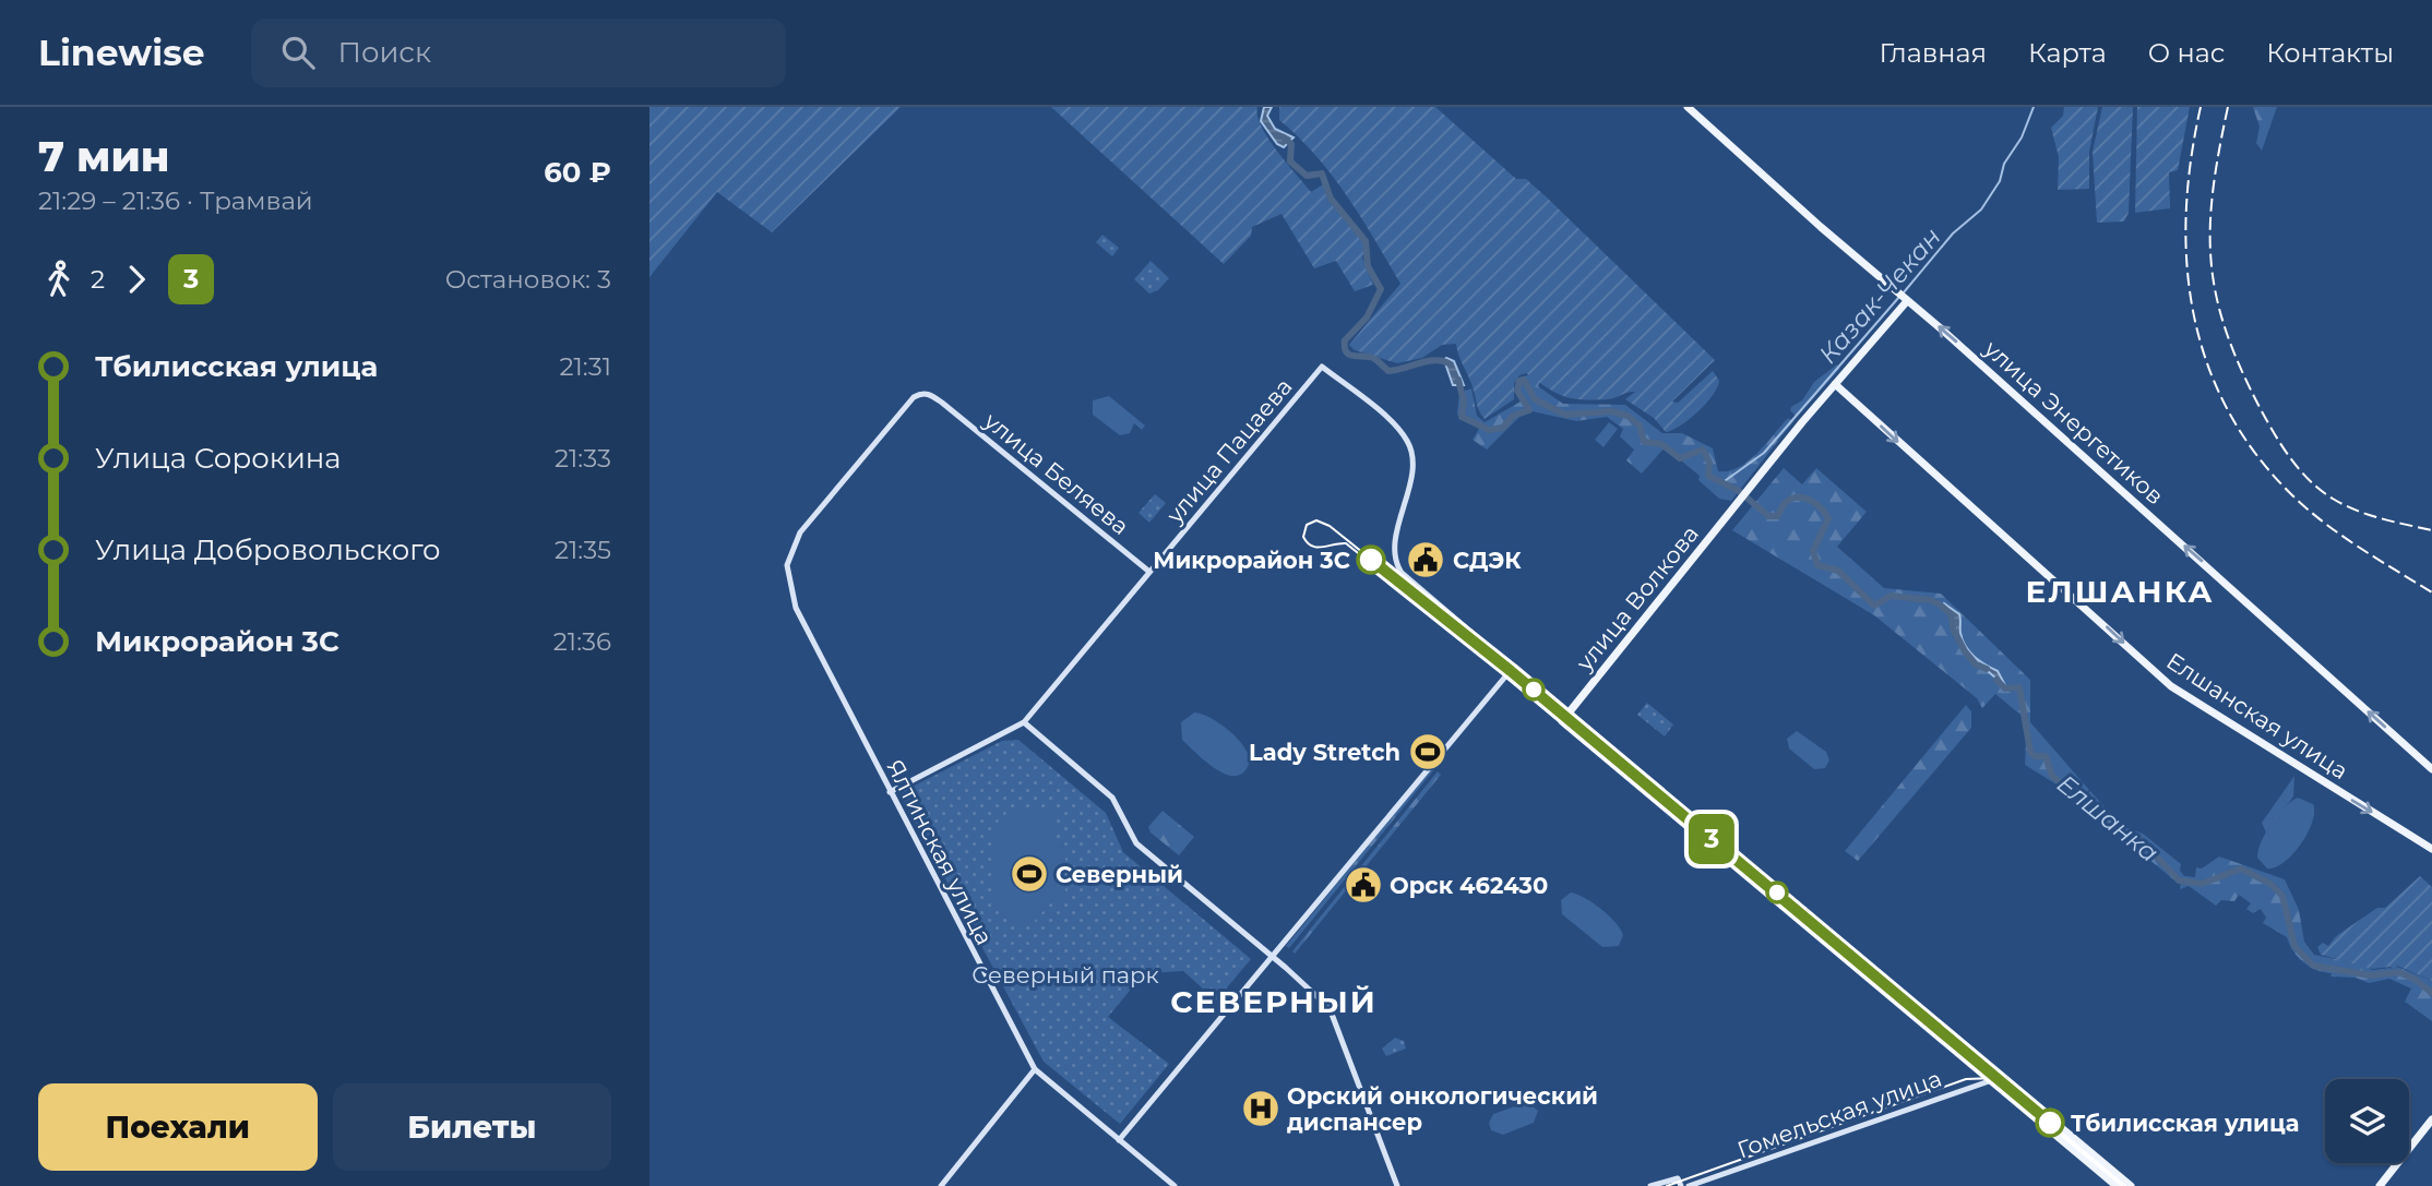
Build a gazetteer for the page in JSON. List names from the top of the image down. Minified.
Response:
{"streets":{"main road":["улица Энергетиков","улица Волкова","Елшанская улица"],"street":["улица Пацаева","улица Беляева","Ялтинская улица","Гомельская улица"]},"crossings":[["улица Энергетиков","улица Волкова"],["улица Пацаева","улица Беляева"],["улица Пацаева","Ялтинская улица"],["улица Беляева","Ялтинская улица"],["улица Волкова","Елшанская улица"]],"one_way":["улица Энергетиков","Елшанская улица"],"districts":["ЕЛШАНКА","СЕВЕРНЫЙ"],"water":["Казак-Чекан","Елшанка"],"parks":["Северный парк"],"places":{"other":["Микрорайон 3С","Тбилисская улица"],"public building":["СДЭК","Орск 462430"],"sports":["Lady Stretch","Северный"],"hospital":["Орский онкологический диспансер"]},"lines":["tram line 3"],"page":{"header":"Linewise","search":"Поиск","nav":["Главная","Карта","О нас","Контакты"],"heading":["7 мин","21:29 – 21:36 · Трамвай","60 ₽"],"on_map":"3","legs":["2","3","Остановок: 3"],"list":[{"name":"Тбилисская улица","value":"21:31"},{"name":"Улица Сорокина","value":"21:33"},{"name":"Улица Добровольского","value":"21:35"},{"name":"Микрорайон 3С","value":"21:36"}],"buttons":["Поехали","Билеты"]}}
